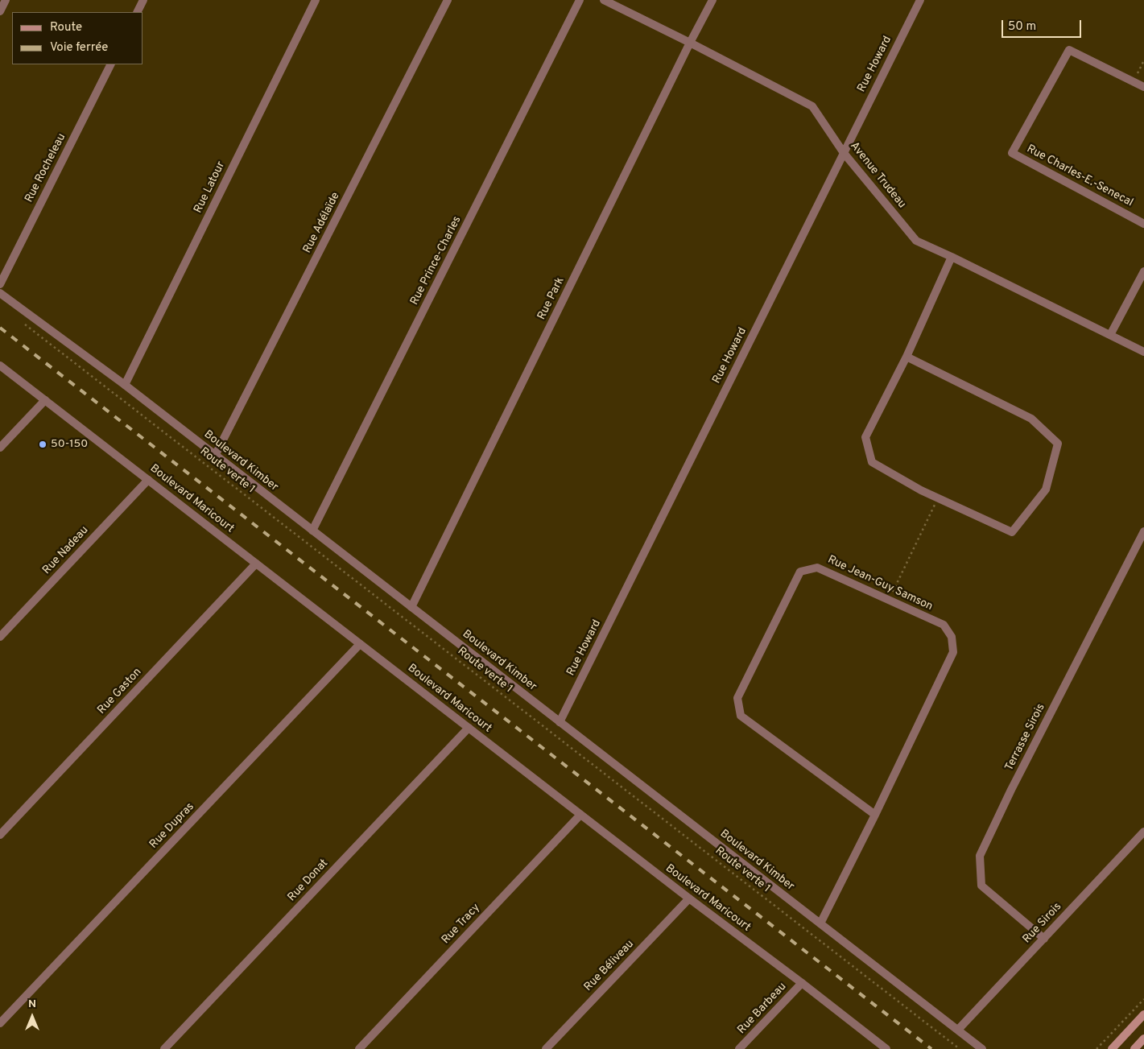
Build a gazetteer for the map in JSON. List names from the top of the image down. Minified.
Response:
{"streets":{"street":["Rue Howard","Rue Rocheleau","Avenue Trudeau","Rue Charles-E.-Senecal","Rue Latour","Rue Adélaïde","Rue Prince-Charles","Rue Park","Boulevard Kimber","Boulevard Maricourt","Rue Nadeau","Rue Jean-Guy Samson","Rue Gaston","Terrasse Sirois","Rue Dupras","Rue Donat","Rue Sirois","Rue Tracy","Rue Béliveau","Rue Barbeau"],"path":["Route verte 1"]},"crossings":[["Rue Howard","Avenue Trudeau"],["Rue Howard","Boulevard Kimber"],["Avenue Trudeau","Rue Park"],["Rue Latour","Boulevard Kimber"],["Rue Adélaïde","Boulevard Kimber"],["Rue Prince-Charles","Boulevard Kimber"],["Rue Park","Boulevard Kimber"],["Boulevard Kimber","Rue Jean-Guy Samson"],["Boulevard Kimber","Rue Sirois"],["Boulevard Maricourt","Rue Nadeau"],["Boulevard Maricourt","Rue Gaston"],["Boulevard Maricourt","Rue Dupras"],["Boulevard Maricourt","Rue Donat"],["Boulevard Maricourt","Rue Tracy"],["Boulevard Maricourt","Rue Béliveau"],["Boulevard Maricourt","Rue Barbeau"],["Terrasse Sirois","Rue Sirois"]],"places":["50-150"],"legend":["Route","Voie ferrée"],"scale_bar":"50 m","north":"top"}
